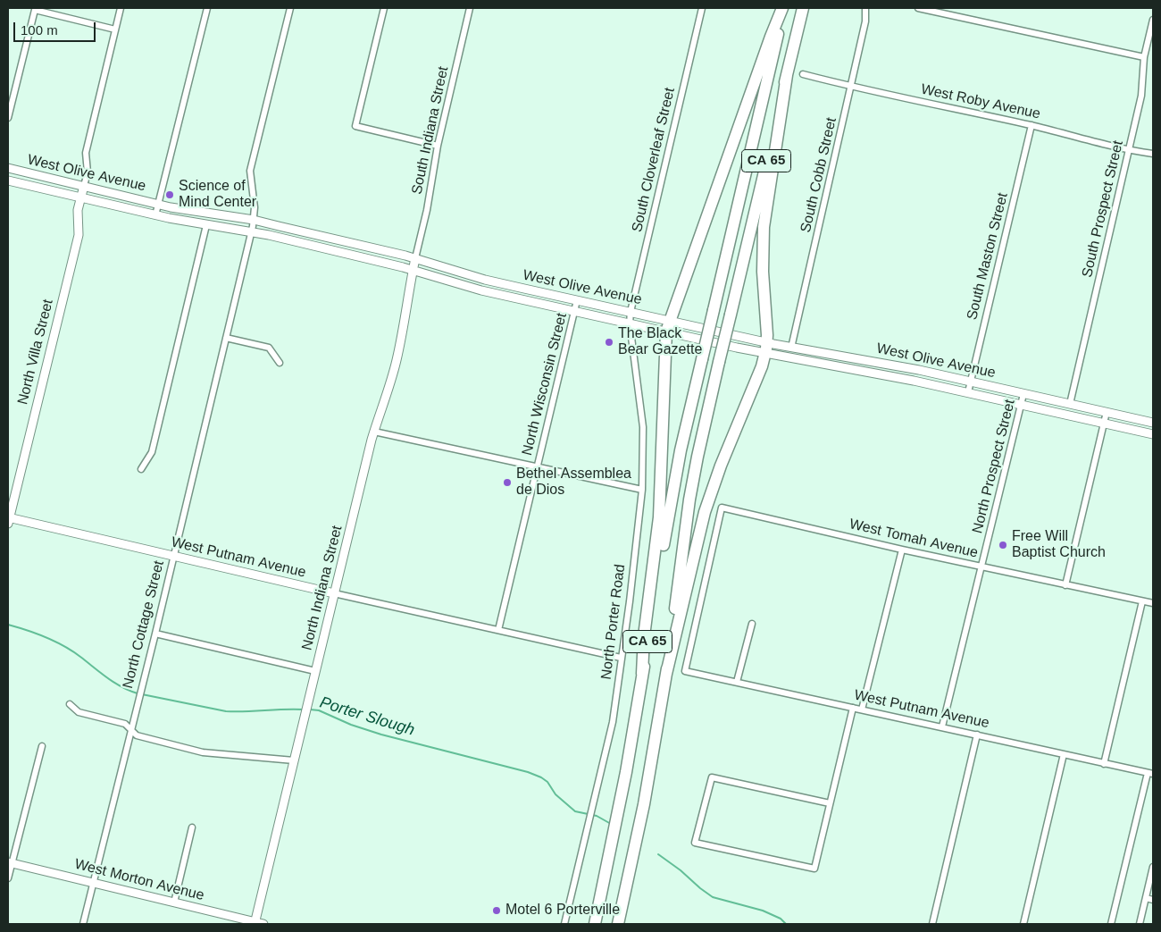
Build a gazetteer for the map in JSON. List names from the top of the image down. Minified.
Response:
{"streets":{"highway":["CA 65"],"main road":["West Olive Avenue","North Villa Street","West Putnam Avenue","North Indiana Street","West Morton Avenue"],"street":["West Roby Avenue","South Indiana Street","South Cloverleaf Street","South Cobb Street","South Prospect Street","South Maston Street","North Wisconsin Street","North Prospect Street","West Tomah Avenue","North Porter Road","North Cottage Street"]},"crossings":[["West Roby Avenue","South Cobb Street"],["West Roby Avenue","South Prospect Street"],["West Roby Avenue","South Maston Street"],["South Indiana Street","West Olive Avenue"],["South Indiana Street","North Indiana Street"],["South Cloverleaf Street","West Olive Avenue"],["South Cloverleaf Street","North Porter Road"],["West Olive Avenue","South Cobb Street"],["West Olive Avenue","South Prospect Street"],["West Olive Avenue","South Maston Street"],["West Olive Avenue","North Villa Street"],["West Olive Avenue","North Wisconsin Street"],["West Olive Avenue","North Prospect Street"],["West Olive Avenue","North Indiana Street"],["West Olive Avenue","North Porter Road"],["West Olive Avenue","North Cottage Street"],["North Villa Street","West Putnam Avenue"],["North Wisconsin Street","West Putnam Avenue"],["North Prospect Street","West Tomah Avenue"],["North Prospect Street","West Putnam Avenue"],["West Tomah Avenue","West Putnam Avenue"],["West Putnam Avenue","North Indiana Street"],["West Putnam Avenue","North Porter Road"],["West Putnam Avenue","North Cottage Street"],["North Indiana Street","West Morton Avenue"],["North Cottage Street","West Morton Avenue"]],"water":["Porter Slough"],"places":["Science of Mind Center","The Black Bear Gazette","Bethel Assemblea de Dios","Free Will Baptist Church","Motel 6 Porterville"],"scale_bar":"100 m"}
